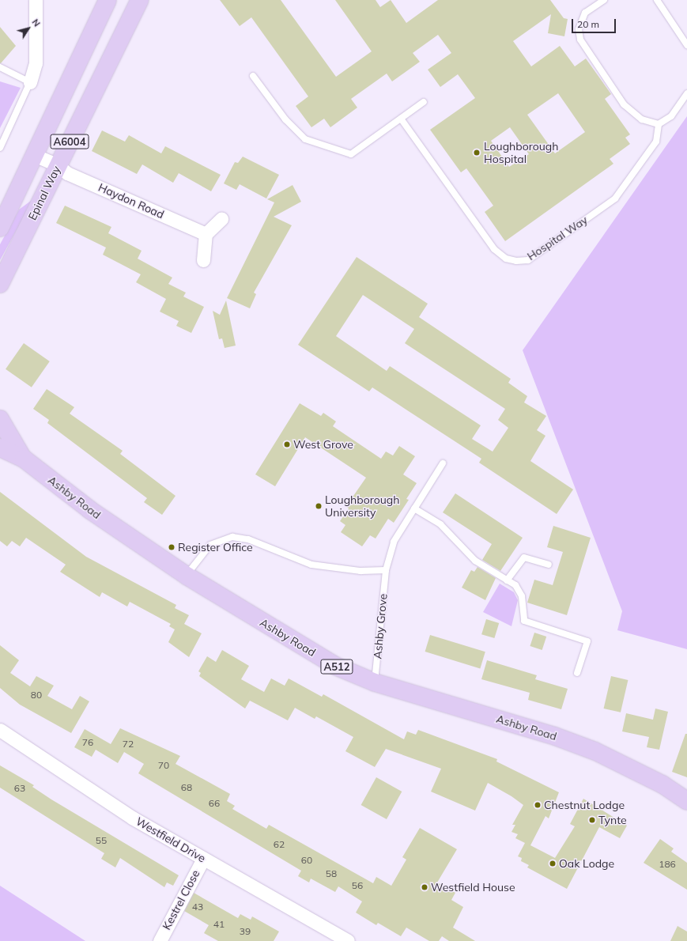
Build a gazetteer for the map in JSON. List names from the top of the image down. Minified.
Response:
{"streets":{"main road":["A6004","Epinal Way","Ashby Road","A512"],"street":["Haydon Road","Westfield Drive","Kestrel Close"],"lane":["Hospital Way","Ashby Grove"]},"crossings":[["A6004","Haydon Road"],["Epinal Way","Haydon Road"],["Ashby Road","Ashby Grove"],["Westfield Drive","Kestrel Close"]],"places":["Loughborough Hospital","West Grove","Loughborough University","Register Office","Chestnut Lodge","Tynte","Oak Lodge","Westfield House"],"house_numbers":["80","76","72","70","68","63","66","55","62","60","186","58","56","43","41","39"],"scale_bar":"20 m","north":"top right"}
